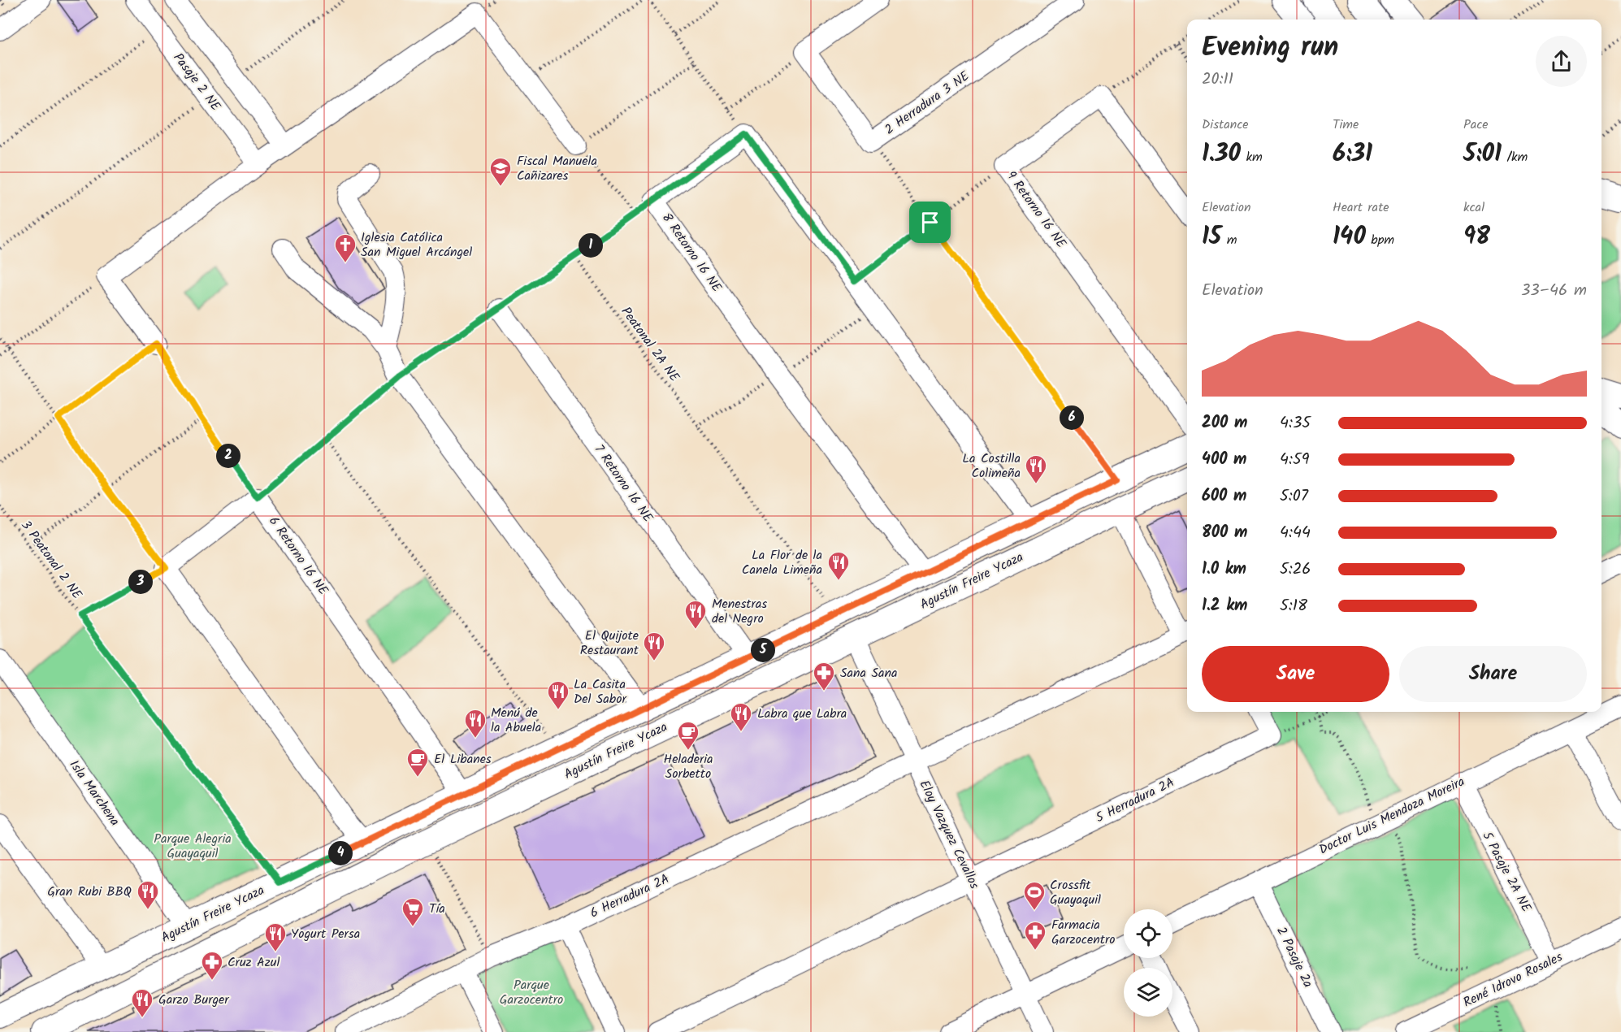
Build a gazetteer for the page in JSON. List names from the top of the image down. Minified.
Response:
{"streets":{"main road":["Agustín Freire Ycaza"],"street":["Pasaje 2 NE","2 Herradura 3 NE","9 Retorno 16 NE","8 Retorno 16 NE","7 Retorno 16 NE","6 Retorno 16 NE","Isla Marchena","5 Herradura 2A","Doctor Luis Mendoza Moreira","Eloy Vazquez Cevallos","5 Pasaje 2A NE","6 Herradura 2A","2 Pasaje 2a","René Idrovo Rosales"],"path":["Peatonal 2A NE","3 Peatonal 2 NE"]},"crossings":[["8 Retorno 16 NE","Agustín Freire Ycaza"],["Peatonal 2A NE","Agustín Freire Ycaza"],["7 Retorno 16 NE","Agustín Freire Ycaza"],["6 Retorno 16 NE","Agustín Freire Ycaza"],["3 Peatonal 2 NE","Agustín Freire Ycaza"],["Agustín Freire Ycaza","Isla Marchena"],["Agustín Freire Ycaza","Eloy Vazquez Cevallos"],["5 Herradura 2A","Eloy Vazquez Cevallos"],["Doctor Luis Mendoza Moreira","5 Pasaje 2A NE"],["Doctor Luis Mendoza Moreira","2 Pasaje 2a"],["Eloy Vazquez Cevallos","6 Herradura 2A"],["5 Pasaje 2A NE","René Idrovo Rosales"]],"parks":["Parque Alegria Guayaquil","Parque Garzocentro"],"places":{"school or university":["Fiscal Manuela Cañizares"],"church":["Iglesia Católica San Miguel Arcángel"],"restaurant":["La Costilla Colimeña","La Flor de la Canela Limeña","Menestras del Negro","El Quijote Restaurant","La Casita Del Sabor","Labra que Labra","Menú de la Abuela","Gran Rubi BBQ","Yogurt Persa","Garzo Burger"],"pharmacy":["Sana Sana","Farmacia Garzocentro","Cruz Azul"],"cafe":["Heladeria Sorbetto","El Libanes"],"sports":["Crossfit Guayaquil"],"supermarket":["Tía"]},"page":{"heading":["Evening run","20:11"],"stats":[["Distance","1.30 km"],["Time","6:31"],["Pace","5:01 /km"],["Elevation","15 m"],["Heart rate","140 bpm"],["kcal","98"]],"pins":["1","6","2","3","5","4"],"chart":["Elevation","33–46 m"],"list":[{"name":"200 m","note":"4:35"},{"name":"400 m","note":"4:59"},{"name":"600 m","note":"5:07"},{"name":"800 m","note":"4:44"},{"name":"1.0 km","note":"5:26"},{"name":"1.2 km","note":"5:18"}],"buttons":["Save","Share"]}}
